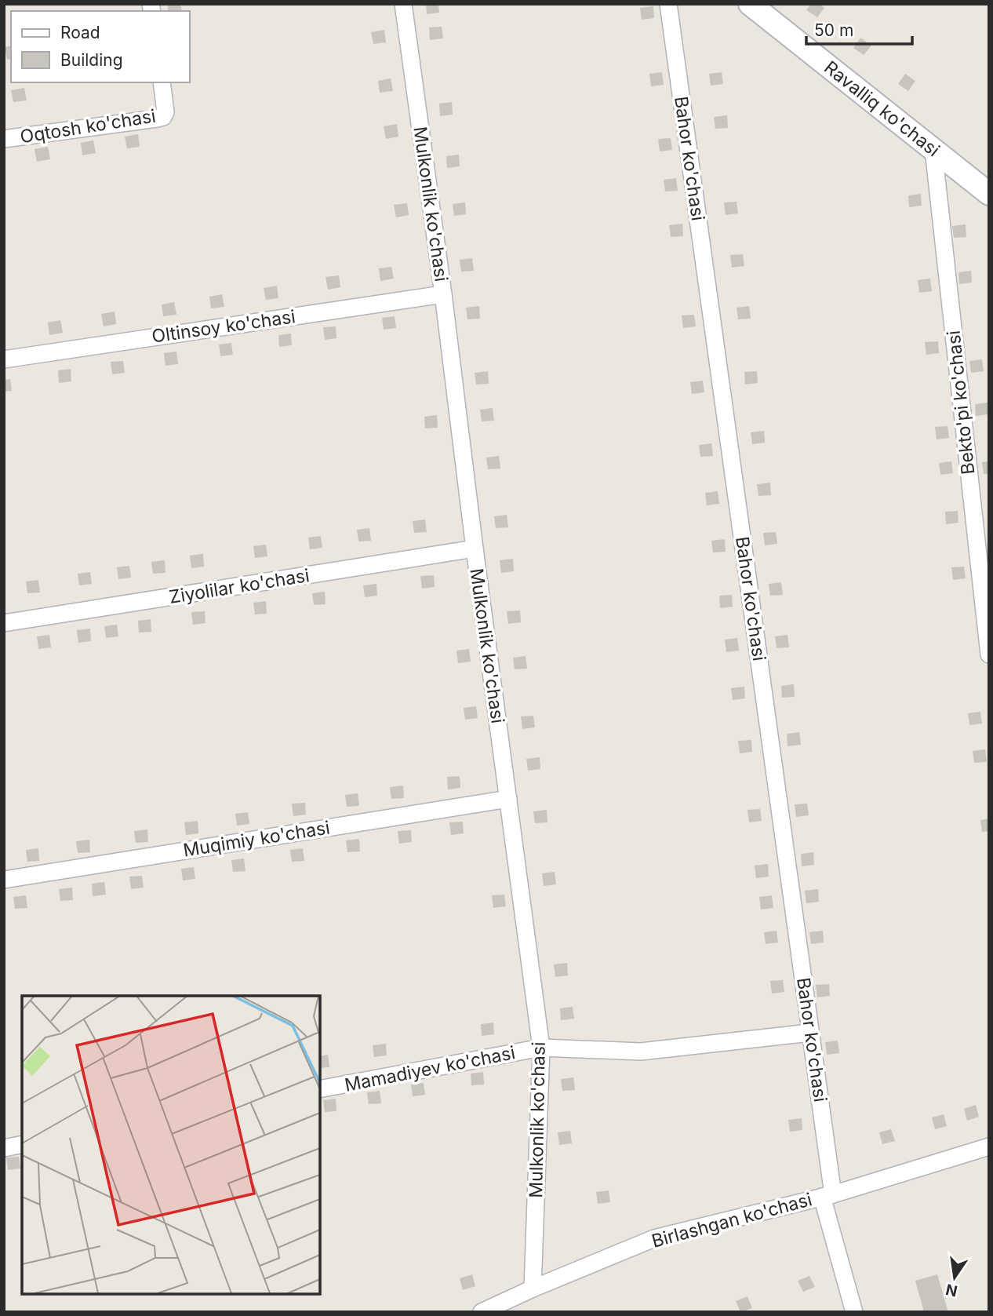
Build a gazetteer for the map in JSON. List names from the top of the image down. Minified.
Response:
{"streets":{"street":["Ravalliq ko'chasi","Oqtosh ko'chasi","Bahor ko'chasi","Mulkonlik ko'chasi","Oltinsoy ko'chasi","Bekto'pi ko'chasi","Ziyolilar ko'chasi","Muqimiy ko'chasi","Mamadiyev ko'chasi","Birlashgan ko'chasi"]},"crossings":[["Ravalliq ko'chasi","Bekto'pi ko'chasi"],["Bahor ko'chasi","Mamadiyev ko'chasi"],["Bahor ko'chasi","Birlashgan ko'chasi"],["Mulkonlik ko'chasi","Oltinsoy ko'chasi"],["Mulkonlik ko'chasi","Ziyolilar ko'chasi"],["Mulkonlik ko'chasi","Muqimiy ko'chasi"],["Mulkonlik ko'chasi","Mamadiyev ko'chasi"],["Mulkonlik ko'chasi","Birlashgan ko'chasi"]],"legend":["Road","Building"],"scale_bar":"50 m","north":"bottom"}
